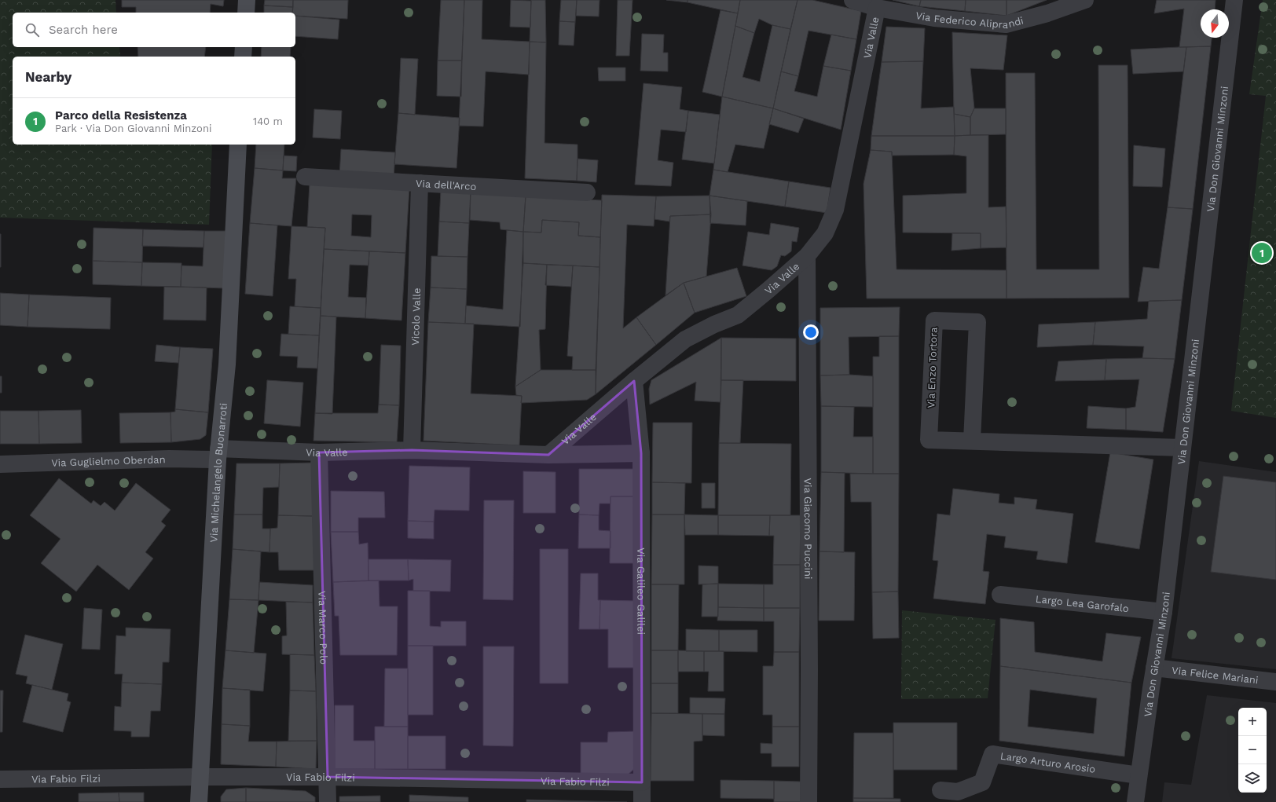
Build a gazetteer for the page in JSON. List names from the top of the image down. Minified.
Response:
{"streets":{"street":["Via Federico Aliprandi","Via Valle","Via Don Giovanni Minzoni","Via dell'Arco","Vicolo Valle","Via Enzo Tortora","Via Guglielmo Oberdan","Via Michelangelo Buonarroti","Via Giacomo Puccini","Via Galileo Galilei","Largo Lea Garofalo","Via Marco Polo","Via Felice Mariani","Largo Arturo Arosio","Via Fabio Filzi"]},"crossings":[["Via Federico Aliprandi","Via Valle"],["Via Valle","Vicolo Valle"],["Via Valle","Via Guglielmo Oberdan"],["Via Valle","Via Michelangelo Buonarroti"],["Via Valle","Via Giacomo Puccini"],["Via Valle","Via Galileo Galilei"],["Via Valle","Via Marco Polo"],["Via Don Giovanni Minzoni","Via Enzo Tortora"],["Via Don Giovanni Minzoni","Largo Lea Garofalo"],["Via Don Giovanni Minzoni","Via Felice Mariani"],["Via Don Giovanni Minzoni","Largo Arturo Arosio"],["Via dell'Arco","Vicolo Valle"],["Via Guglielmo Oberdan","Via Michelangelo Buonarroti"],["Via Michelangelo Buonarroti","Via Fabio Filzi"],["Via Galileo Galilei","Via Fabio Filzi"],["Via Marco Polo","Via Fabio Filzi"]],"north":"bottom","page":{"search":"Search here","heading":"Nearby","list":[{"mark":"1","name":"Parco della Resistenza","note":"Park · Via Don Giovanni Minzoni","value":"140 m"}],"pins":"1","map_buttons":["+","−"]}}
